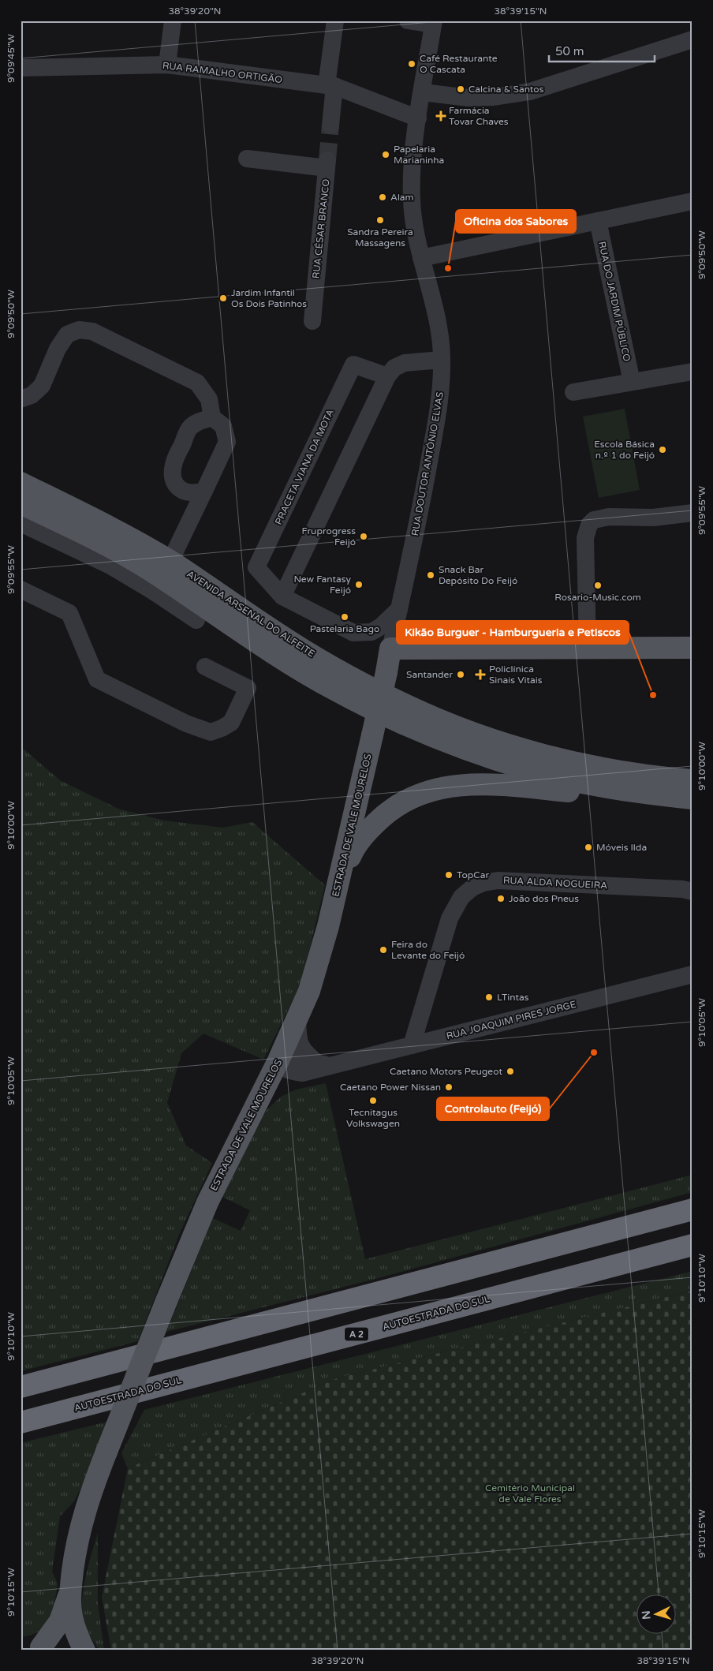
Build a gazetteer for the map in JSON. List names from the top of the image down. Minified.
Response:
{"streets":{"highway":["AUTOESTRADA DO SUL","A 2"],"main road":["AVENIDA ARSENAL DO ALFEITE","ESTRADA DE VALE MOURELOS"],"street":["RUA RAMALHO ORTIGÃO","RUA CÉSAR BRANCO","RUA DO JARDIM PÚBLICO","RUA DOUTOR ANTÓNIO ELVAS","PRACETA VIANA DA MOTA","RUA ALDA NOGUEIRA","RUA JOAQUIM PIRES JORGE"]},"crossings":[["RUA RAMALHO ORTIGÃO","RUA DOUTOR ANTÓNIO ELVAS"],["RUA DOUTOR ANTÓNIO ELVAS","PRACETA VIANA DA MOTA"],["RUA DOUTOR ANTÓNIO ELVAS","ESTRADA DE VALE MOURELOS"],["ESTRADA DE VALE MOURELOS","RUA JOAQUIM PIRES JORGE"],["RUA ALDA NOGUEIRA","RUA JOAQUIM PIRES JORGE"]],"parks":["Cemitério Municipal de Vale Flores"],"places":{"other":["Café Restaurante O Cascata","Calcina & Santos","Papelaria Marianinha","Alam","Sandra Pereira Massagens","Oficina dos Sabores","Jardim Infantil Os Dois Patinhos","Escola Básica n.º 1 do Feijó","Fruprogress Feijó","Snack Bar Depósito Do Feijó","New Fantasy Feijó","Rosario-Music.com","Pastelaria Bago","Santander","Kikão Burguer - Hamburgueria e Petiscos","Móveis Ilda","TopCar","João dos Pneus","Feira do Levante do Feijó","LTintas","Controlauto (Feijó)","Caetano Motors Peugeot","Caetano Power Nissan","Tecnitagus Volkswagen"],"health":["Farmácia Tovar Chaves","Policlínica Sinais Vitais"]},"scale_bar":"50 m","north":"left","coordinates":["38°39'20\"N","38°39'15\"N","9°09'45\"W","9°09'50\"W","9°09'55\"W","9°10'00\"W","9°10'05\"W","9°10'10\"W","9°10'15\"W"]}
